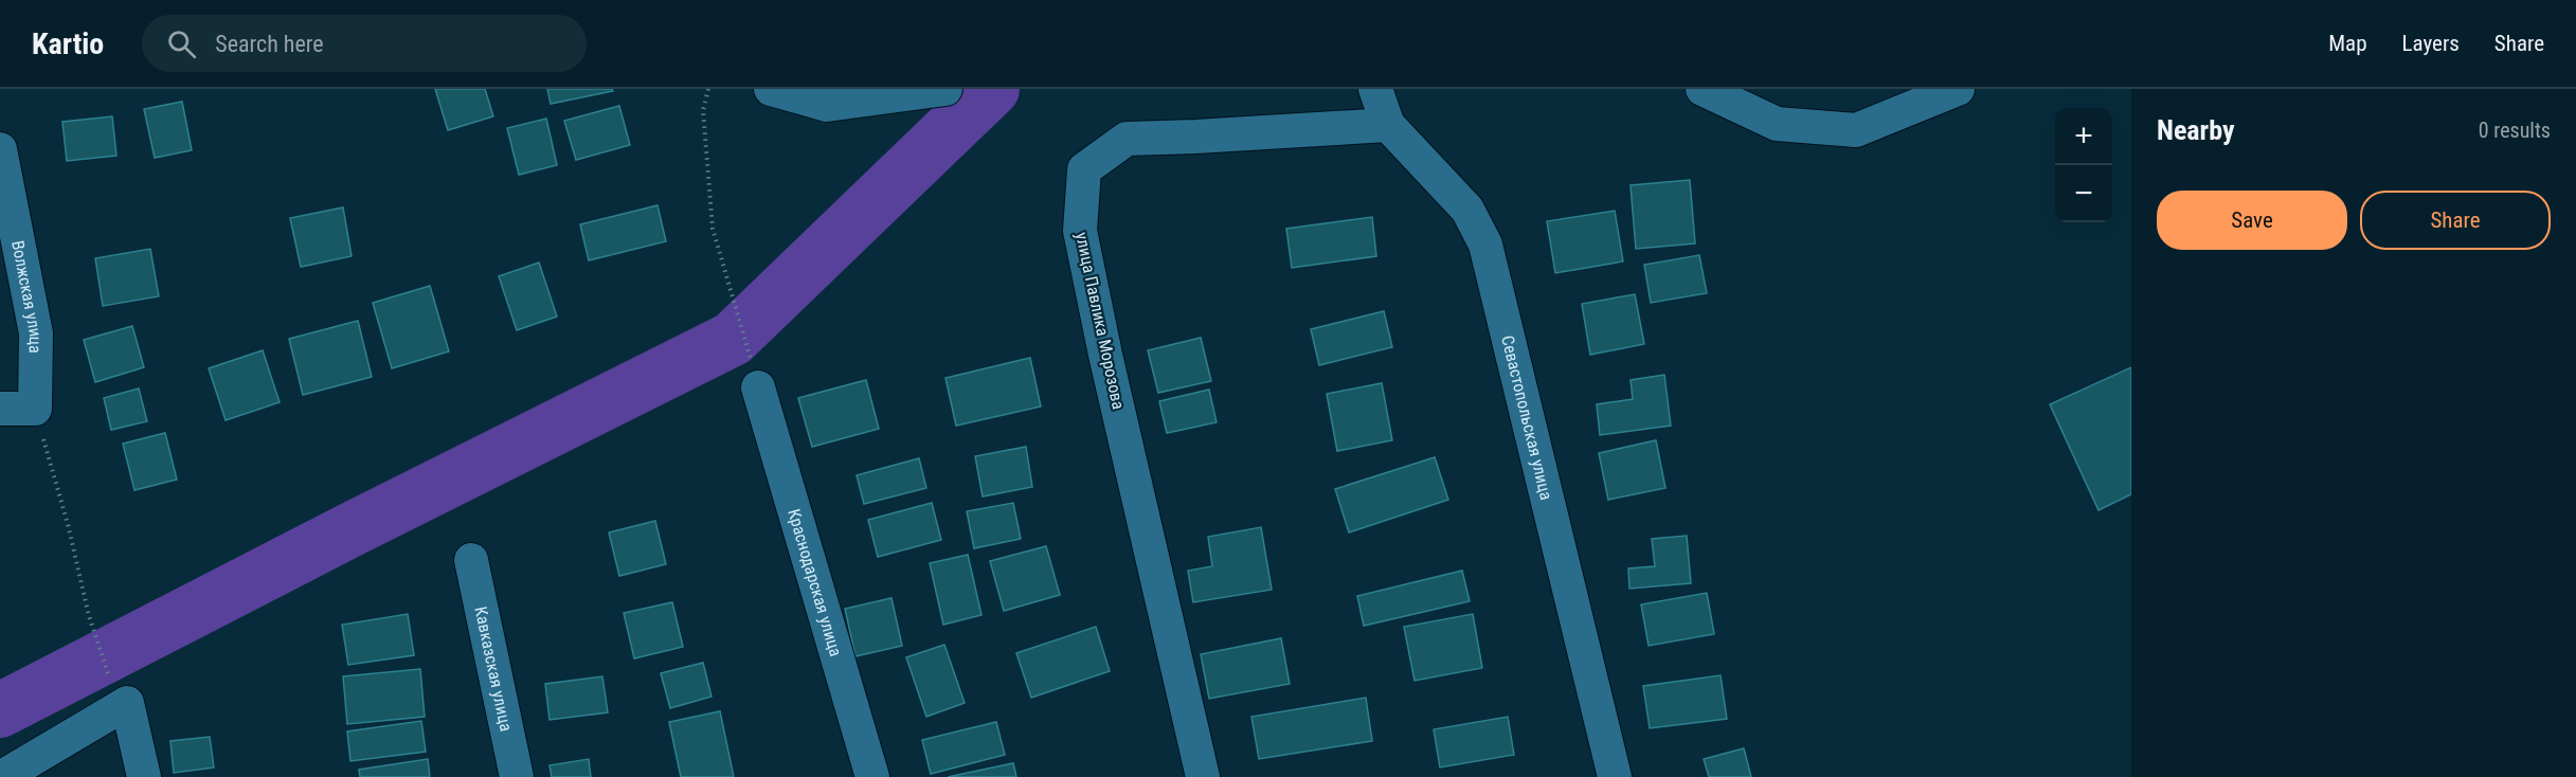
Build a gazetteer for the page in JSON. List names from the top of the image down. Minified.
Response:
{"streets":{"street":["Волжская улица","улица Павлика Морозова","Севастопольская улица","Краснодарская улица","Кавказская улица"]},"crossings":[["улица Павлика Морозова","Севастопольская улица"]],"page":{"header":"Kartio","search":"Search here","nav":["Map","Layers","Share"],"heading":["Nearby","0 results"],"map_buttons":["+","−"],"buttons":["Save","Share"]}}
